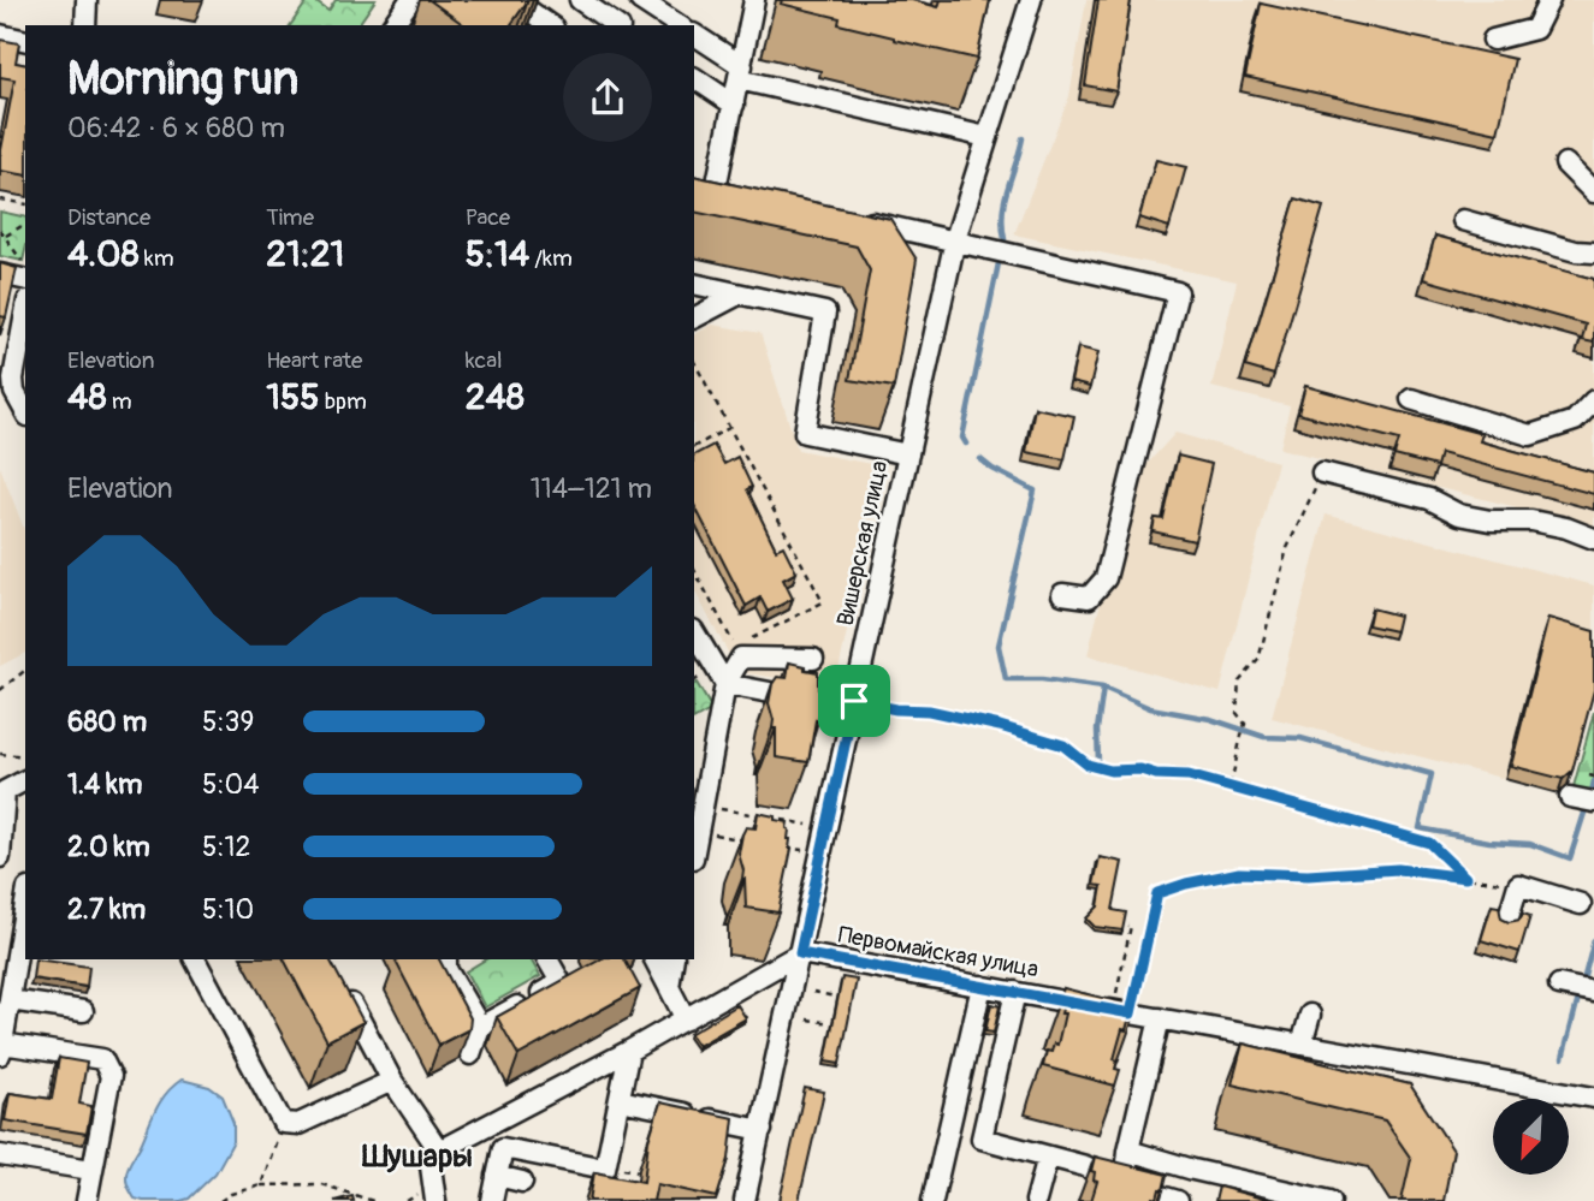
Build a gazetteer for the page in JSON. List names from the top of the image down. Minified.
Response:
{"streets":{"street":["Вишерская улица","Первомайская улица"]},"crossings":[["Вишерская улица","Первомайская улица"]],"districts":["Шушары"],"north":"bottom left","page":{"heading":["Morning run","06:42 · 6 × 680 m"],"stats":[["Distance","4.08 km"],["Time","21:21"],["Pace","5:14 /km"],["Elevation","48 m"],["Heart rate","155 bpm"],["kcal","248"]],"chart":["Elevation","114–121 m"],"list":[{"name":"680 m","note":"5:39"},{"name":"1.4 km","note":"5:04"},{"name":"2.0 km","note":"5:12"},{"name":"2.7 km","note":"5:10"}]}}
